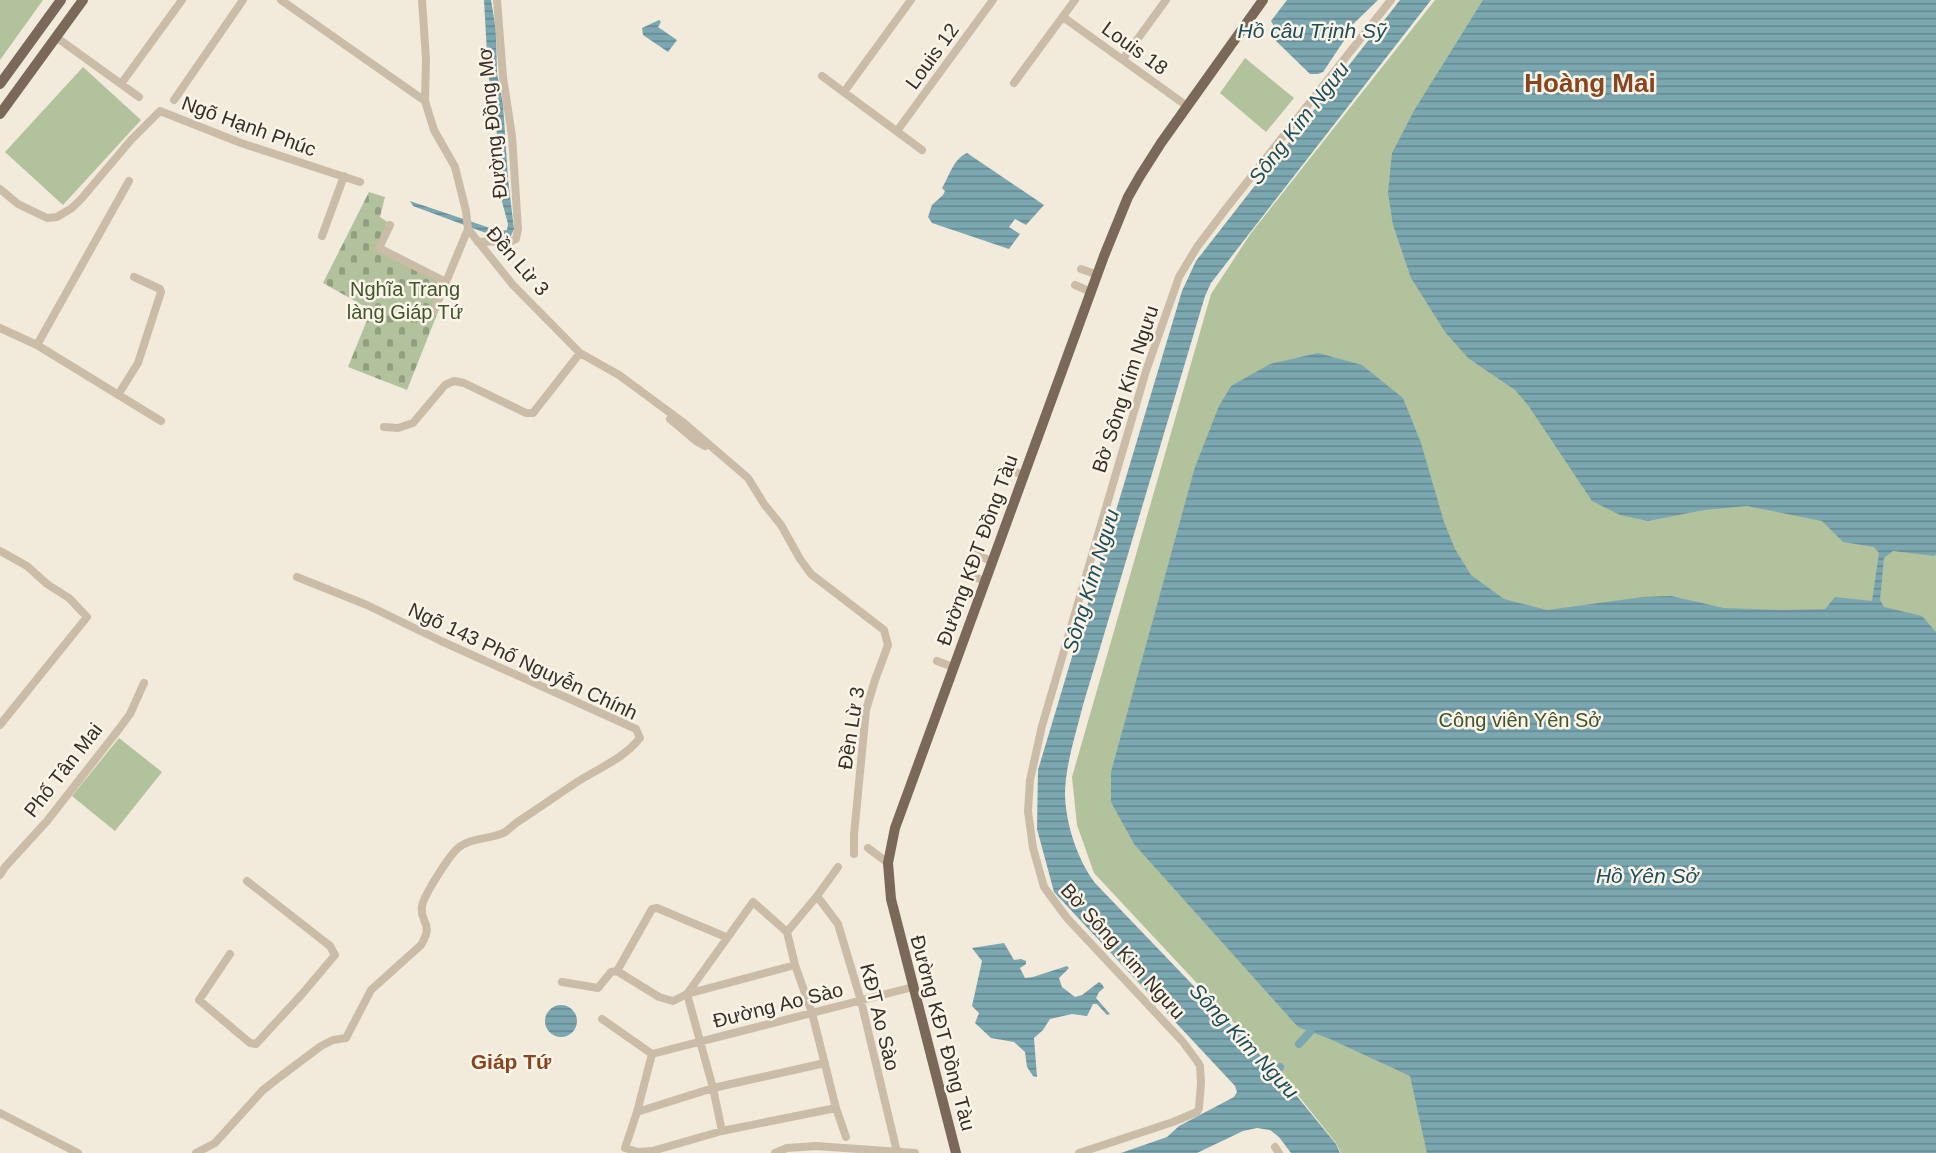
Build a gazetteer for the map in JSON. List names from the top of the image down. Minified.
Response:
{"streets":{"main road":["Đường KĐT Đồng Tàu"],"street":["Louis 18","Louis 12","Đường Đồng Mơ","Ngõ Hạnh Phúc","Đền Lừ 3","Bờ Sông Kim Ngưu","Ngõ 143 Phố Nguyễn Chính","Phố Tân Mai","Đường Ao Sào","KĐT Ao Sào"]},"crossings":[["Louis 18","Đường KĐT Đồng Tàu"],["Đường Đồng Mơ","Đền Lừ 3"],["Đường KĐT Đồng Tàu","Đường Ao Sào"],["Đường Ao Sào","KĐT Ao Sào"]],"districts":["Hoàng Mai","Giáp Tứ"],"water":["Hồ câu Trịnh Sỹ","Sông Kim Ngưu","Hồ Yên Sở"],"parks":["Nghĩa Trang làng Giáp Tứ","Công viên Yên Sở"]}
